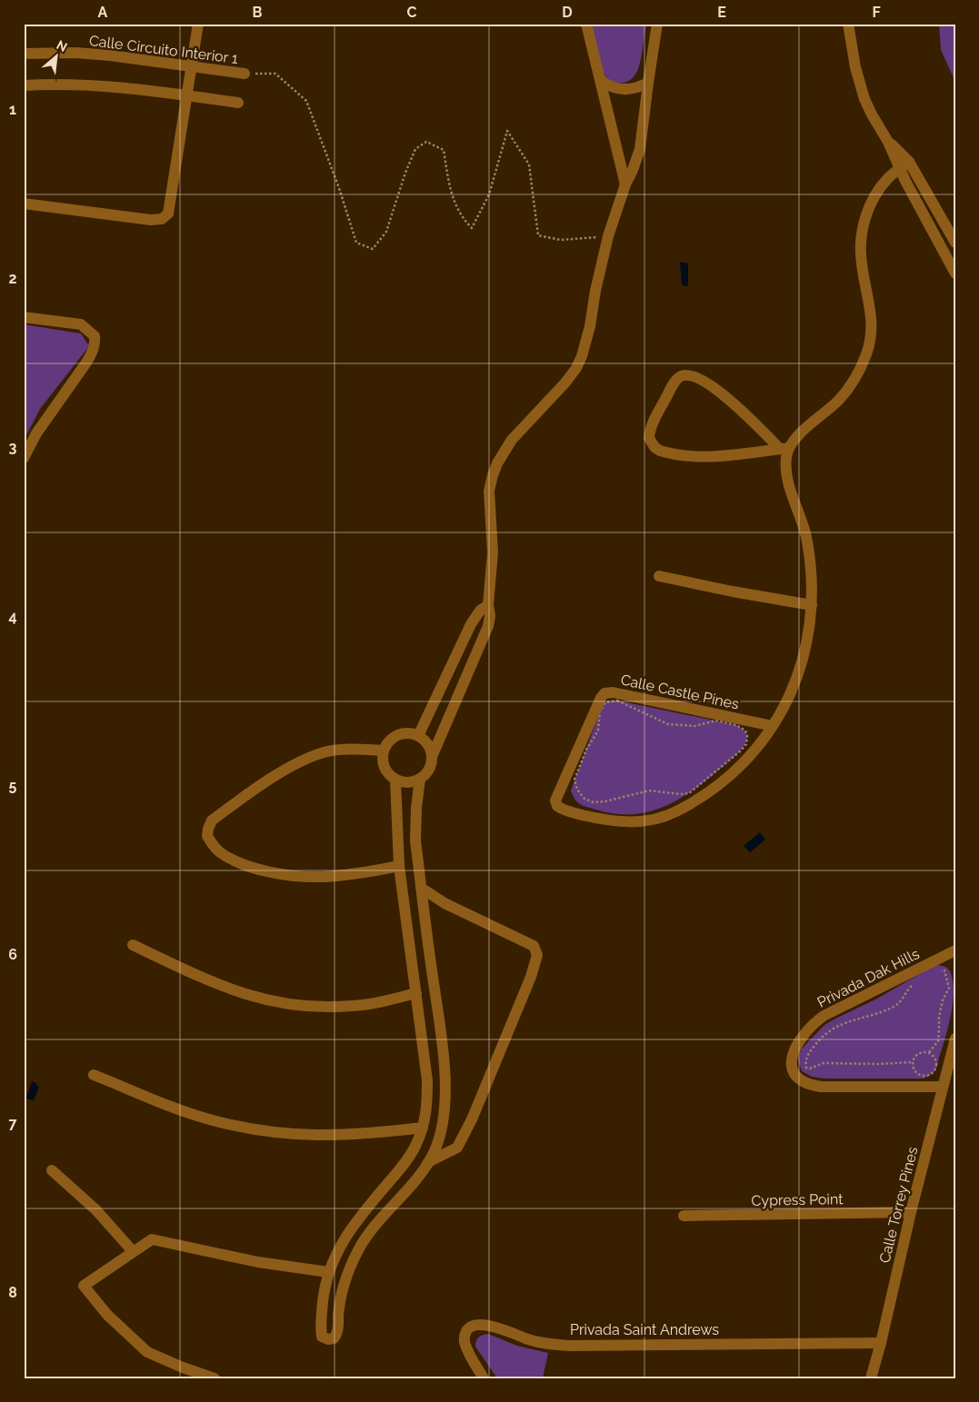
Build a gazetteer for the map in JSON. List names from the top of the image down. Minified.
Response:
{"streets":{"street":["Calle Circuito Interior 1","Calle Castle Pines","Privada Dak Hills","Cypress Point","Calle Torrey Pines","Privada Saint Andrews"]},"crossings":[["Privada Dak Hills","Calle Torrey Pines"],["Cypress Point","Calle Torrey Pines"],["Calle Torrey Pines","Privada Saint Andrews"]],"north":"top right","grid":{"columns":["A","B","C","D","E","F"],"rows":["1","2","3","4","5","6","7","8"]}}
